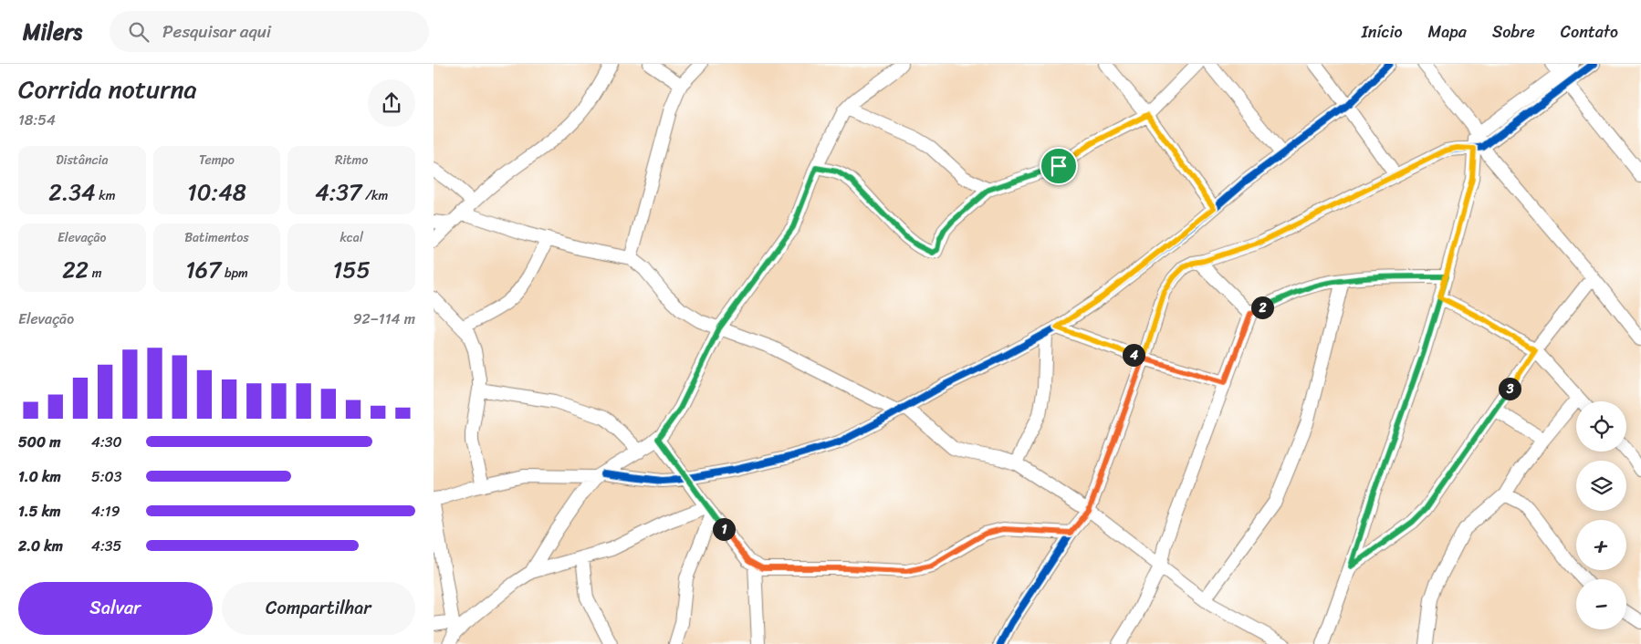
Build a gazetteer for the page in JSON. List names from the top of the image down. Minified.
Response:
{"page":{"header":"Milers","search":"Pesquisar aqui","nav":["Início","Mapa","Sobre","Contato"],"heading":["Corrida noturna","18:54"],"stats":[["Distância","2.34 km"],["Tempo","10:48"],["Ritmo","4:37 /km"],["Elevação","22 m"],["Batimentos","167 bpm"],["kcal","155"]],"chart":["Elevação","92–114 m"],"pins":["2","4","3","1"],"map_buttons":["+","−"],"list":[{"name":"500 m","note":"4:30"},{"name":"1.0 km","note":"5:03"},{"name":"1.5 km","note":"4:19"},{"name":"2.0 km","note":"4:35"}],"buttons":["Salvar","Compartilhar"]}}
